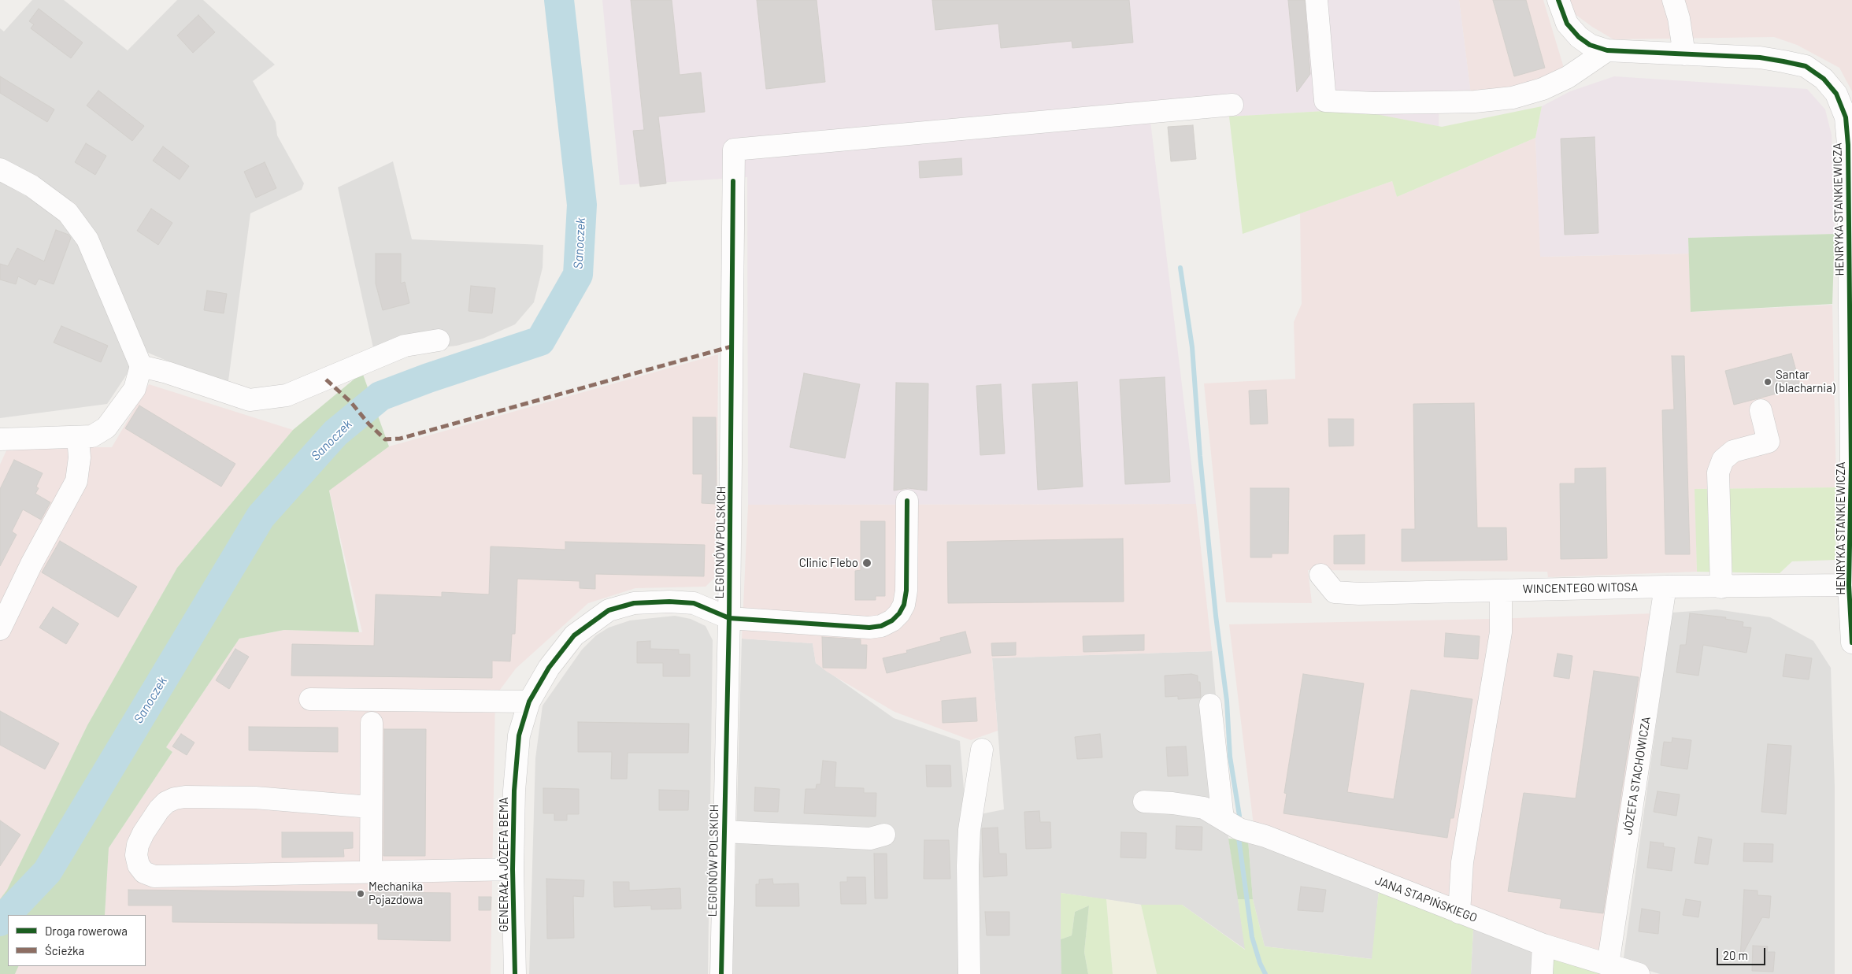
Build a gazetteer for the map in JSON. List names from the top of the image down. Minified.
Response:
{"streets":{"street":["HENRYKA STANKIEWICZA","LEGIONÓW POLSKICH","WINCENTEGO WITOSA","JÓZEFA STACHOWICZA","GENERAŁA JÓZEFA BEMA","JANA STAPIŃSKIEGO"]},"crossings":[["HENRYKA STANKIEWICZA","WINCENTEGO WITOSA"],["LEGIONÓW POLSKICH","GENERAŁA JÓZEFA BEMA"],["WINCENTEGO WITOSA","JÓZEFA STACHOWICZA"],["JÓZEFA STACHOWICZA","JANA STAPIŃSKIEGO"]],"water":["Sanoczek"],"places":["Santar (blacharnia)","Clinic Flebo","Mechanika Pojazdowa"],"legend":["Droga rowerowa","Ścieżka"],"scale_bar":"20 m"}
